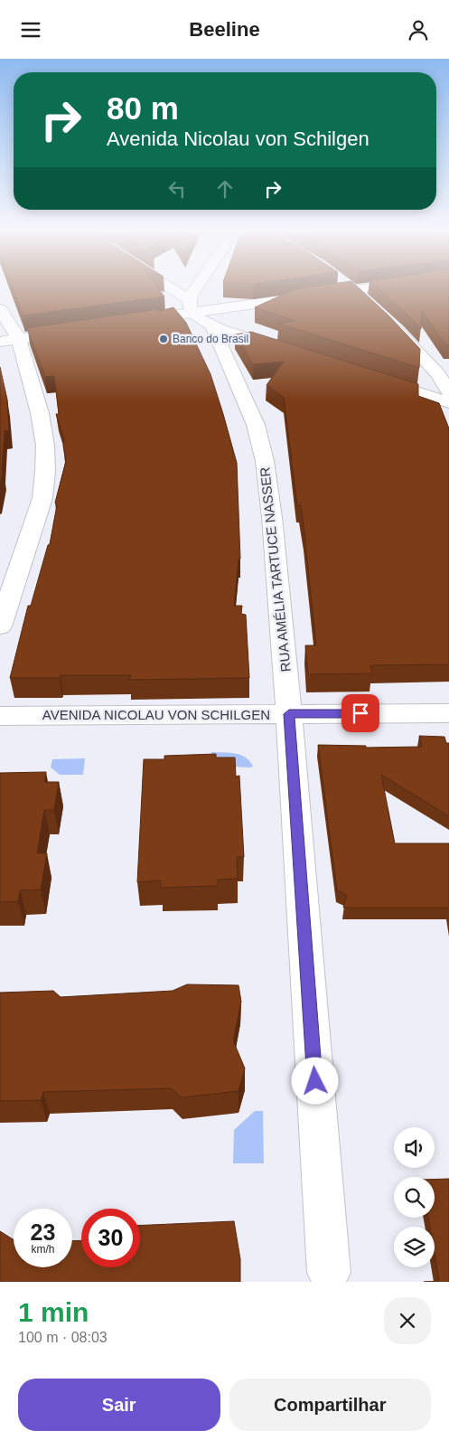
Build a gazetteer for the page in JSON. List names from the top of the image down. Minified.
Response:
{"streets":{"street":["RUA AMÉLIA TARTUCE NASSER","AVENIDA NICOLAU VON SCHILGEN"]},"crossings":[["RUA AMÉLIA TARTUCE NASSER","AVENIDA NICOLAU VON SCHILGEN"]],"places":["Banco do Brasil"],"page":{"header":"Beeline","turn":["80 m","Avenida Nicolau von Schilgen"],"speed":"23 km/h","limit":"30","heading":["1 min","100 m · 08:03"],"buttons":["Sair","Compartilhar"]}}
